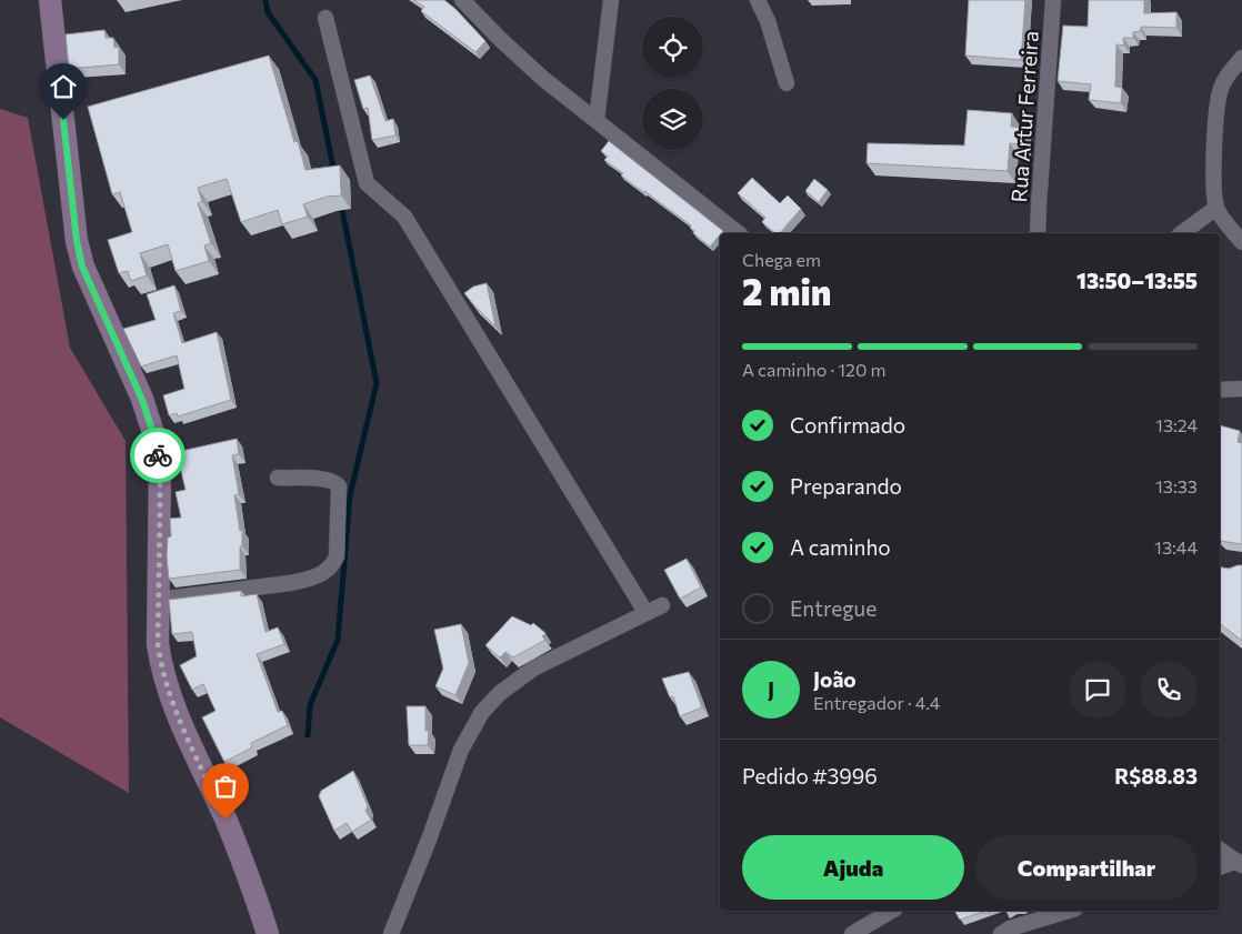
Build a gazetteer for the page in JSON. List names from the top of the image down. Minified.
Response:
{"streets":{"street":["Rua Artur Ferreira"]},"page":{"heading":["2 min","Chega em","13:50–13:55"],"panel":["João","Entregador · 4.4","Pedido #3996","R$88.83"],"bar":"A caminho · 120 m","list":[["Confirmado","13:24"],["Preparando","13:33"],["A caminho","13:44"],"Entregue"],"round":"J","buttons":["Ajuda","Compartilhar"]}}
